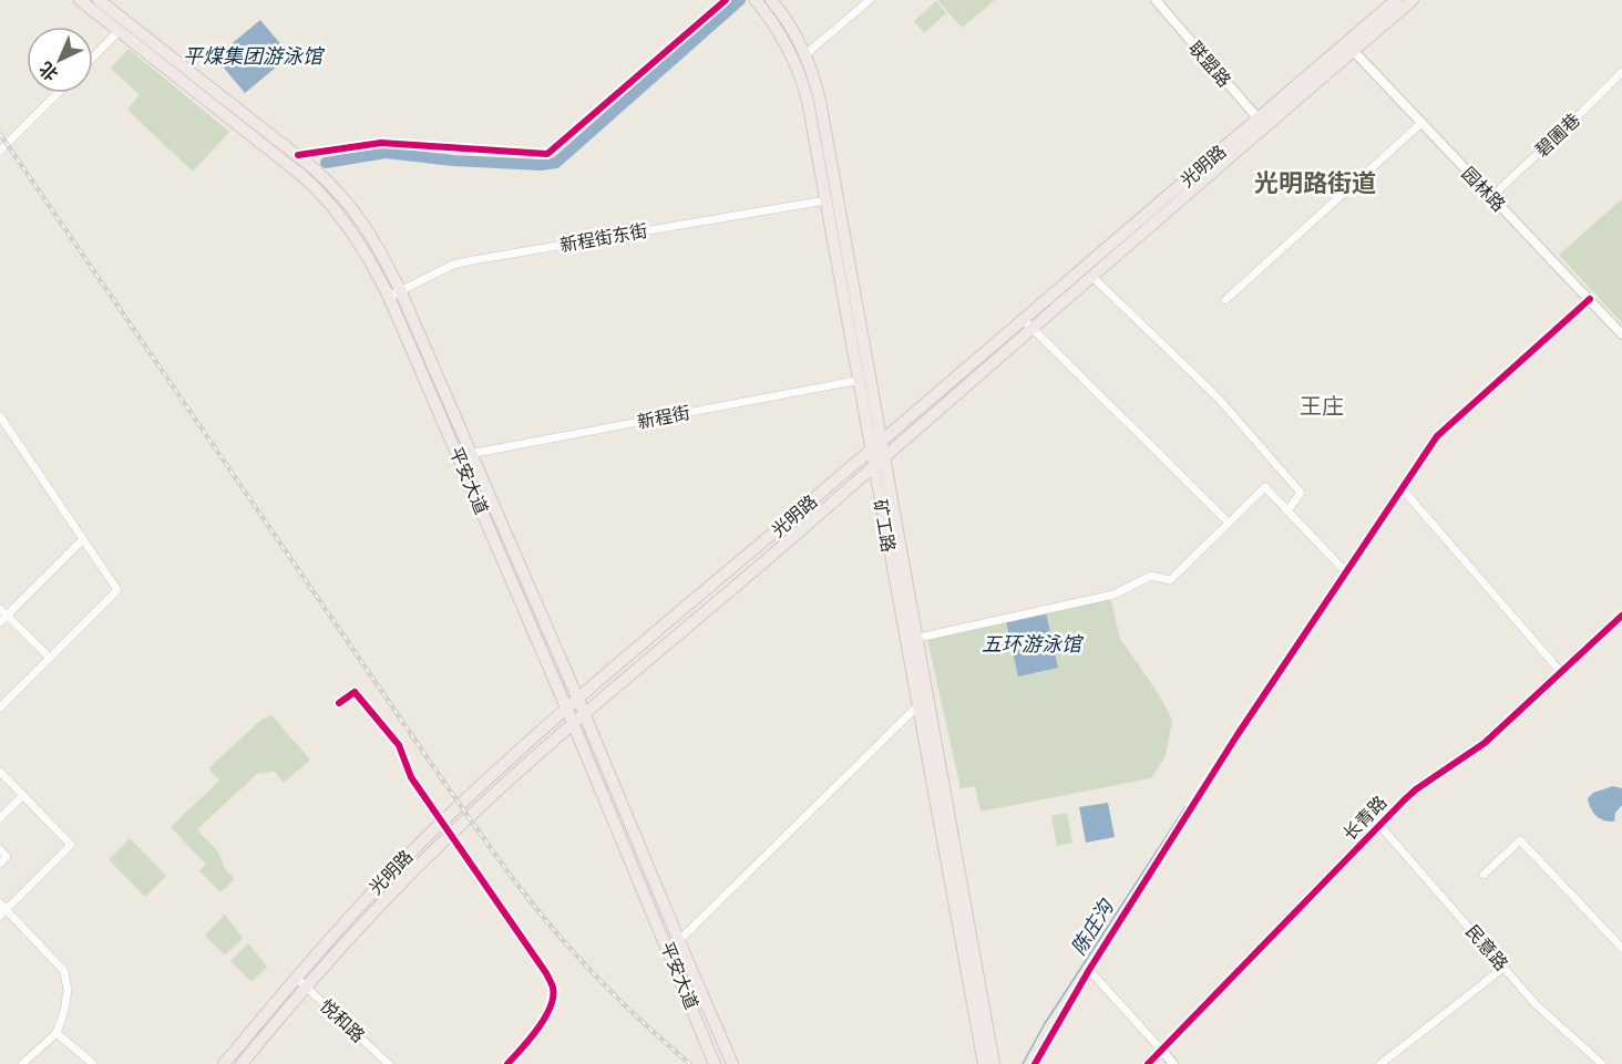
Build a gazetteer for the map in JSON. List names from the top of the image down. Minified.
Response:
{"streets":{"main road":["光明路","平安大道","矿工路"],"street":["联盟路","碧圃巷","园林路","新程街东街","新程街","长青路","民意路","悦和路"]},"crossings":[["联盟路","光明路"],["碧圃巷","园林路"],["光明路","园林路"],["光明路","平安大道"],["光明路","矿工路"],["光明路","悦和路"],["新程街东街","平安大道"],["新程街东街","矿工路"],["新程街","平安大道"],["新程街","矿工路"],["长青路","民意路"]],"districts":["光明路街道","王庄"],"water":["平煤集团游泳馆","五环游泳馆","陈庄沟"],"north":"bottom left"}
